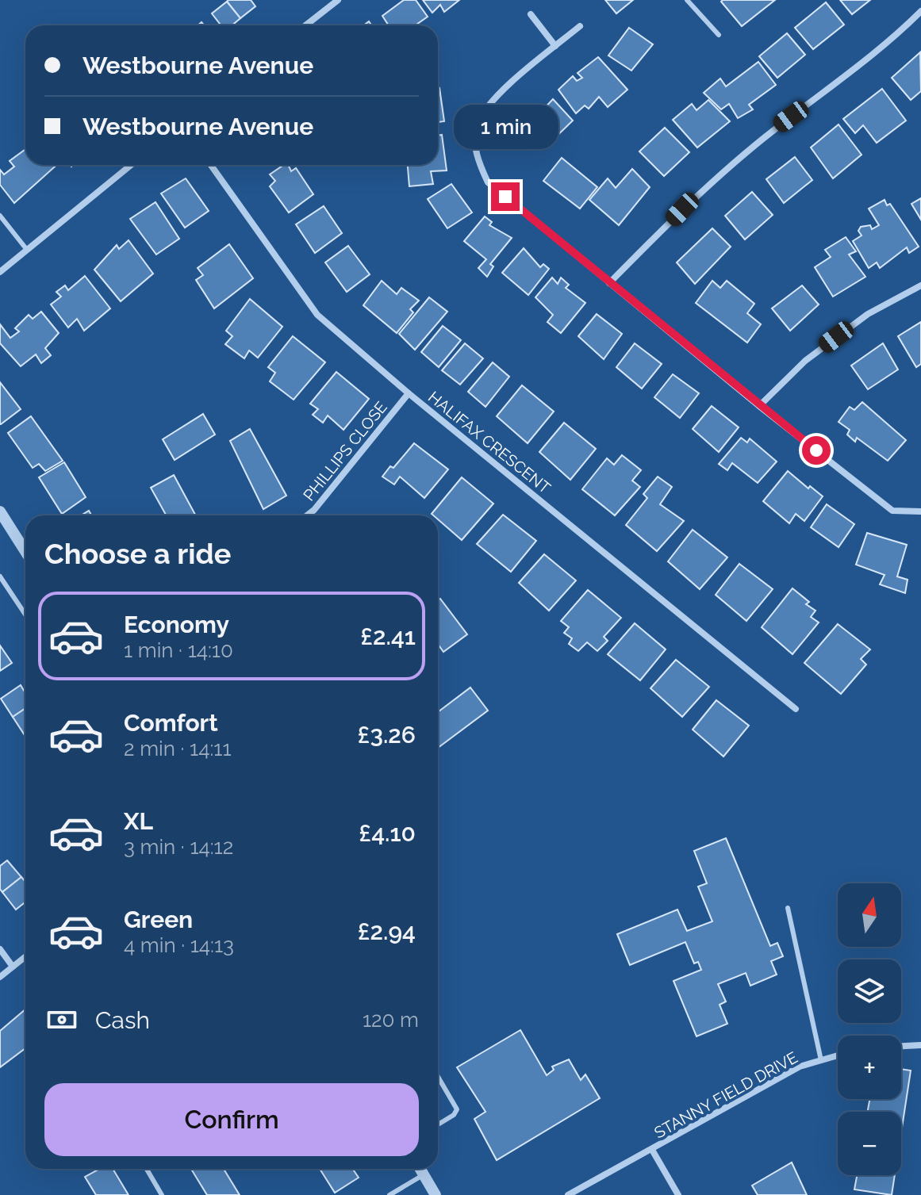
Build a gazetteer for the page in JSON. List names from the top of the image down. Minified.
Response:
{"streets":{"street":["HALIFAX CRESCENT","PHILLIPS CLOSE","STANNY FIELD DRIVE"]},"crossings":[["HALIFAX CRESCENT","PHILLIPS CLOSE"]],"north":"top","page":{"banner":["Westbourne Avenue","Westbourne Avenue"],"bubble":"1 min","heading":"Choose a ride","list":[{"name":"Economy","note":"1 min · 14:10","value":"£2.41"},{"name":"Comfort","note":"2 min · 14:11","value":"£3.26"},{"name":"XL","note":"3 min · 14:12","value":"£4.10"},{"name":"Green","note":"4 min · 14:13","value":"£2.94"}],"map_buttons":["+","−"],"pay":["Cash","120 m"],"buttons":"Confirm"}}
